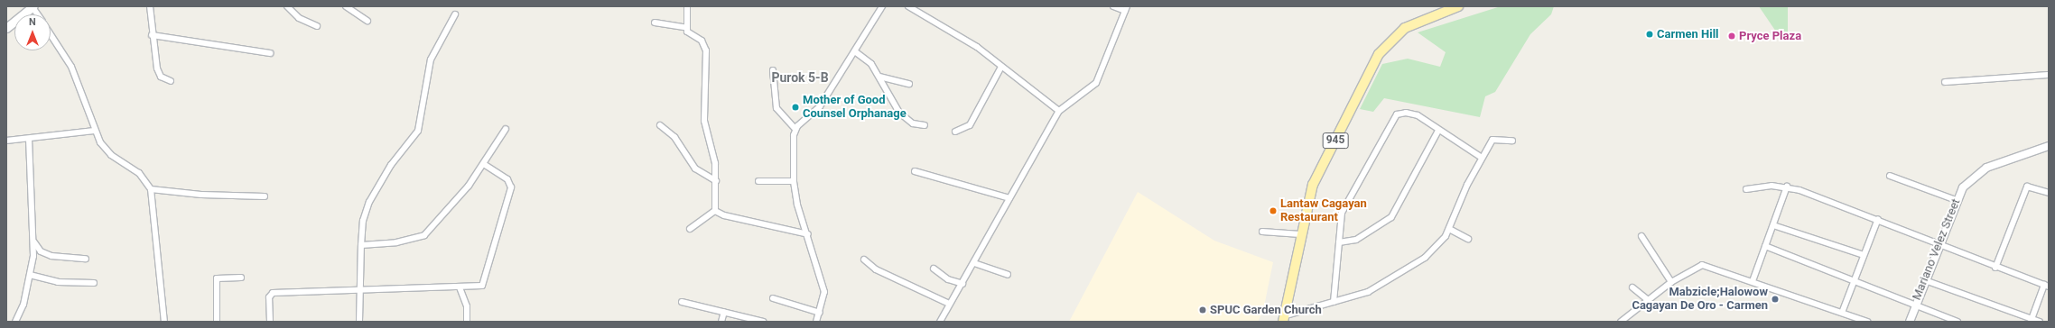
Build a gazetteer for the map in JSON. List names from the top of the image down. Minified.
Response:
{"streets":{"main road":["945"],"street":["Mariano Velez Street"]},"districts":["Purok 5-B"],"places":["Carmen Hill","Pryce Plaza","Mother of Good Counsel Orphanage","Lantaw Cagayan Restaurant","Mabzicle;Halowow Cagayan De Oro - Carmen","SPUC Garden Church"],"north":"top"}
